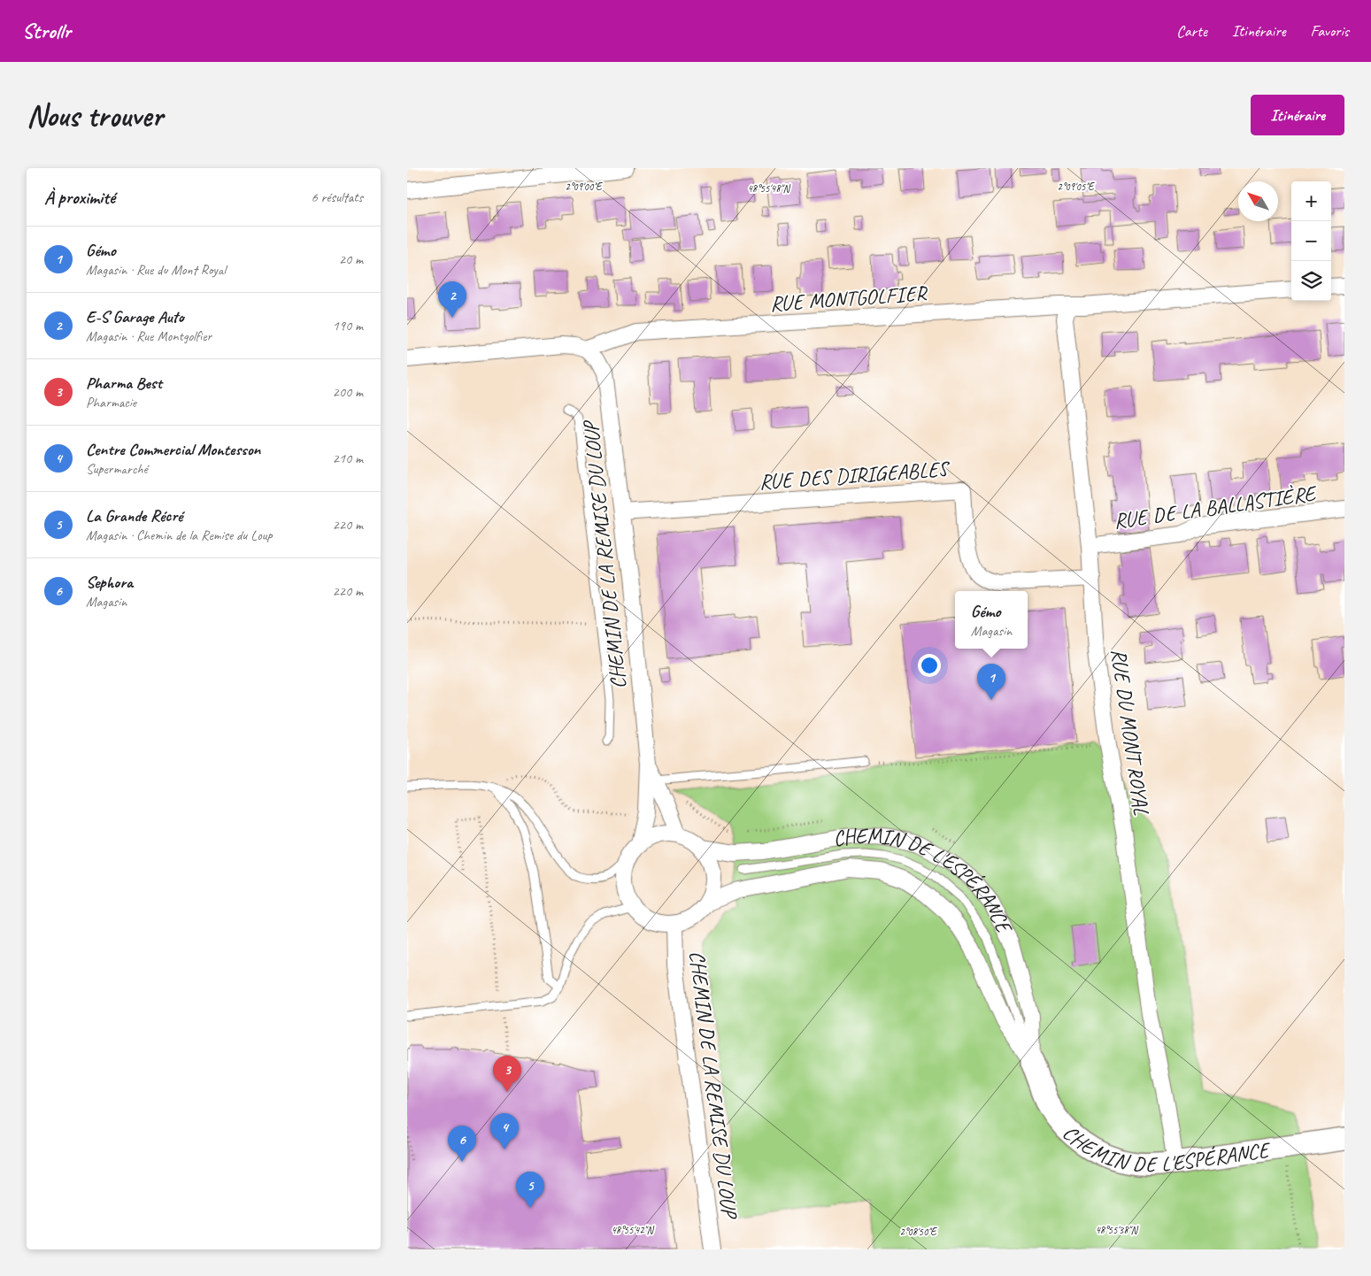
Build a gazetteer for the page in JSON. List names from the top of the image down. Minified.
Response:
{"streets":{"street":["RUE MONTGOLFIER","RUE DES DIRIGEABLES","RUE DE LA BALLASTIÈRE","CHEMIN DE LA REMISE DU LOUP","RUE DU MONT ROYAL","CHEMIN DE L'ESPÉRANCE"]},"crossings":[["RUE MONTGOLFIER","CHEMIN DE LA REMISE DU LOUP"],["RUE MONTGOLFIER","RUE DU MONT ROYAL"],["RUE DES DIRIGEABLES","CHEMIN DE LA REMISE DU LOUP"],["RUE DES DIRIGEABLES","RUE DU MONT ROYAL"],["RUE DE LA BALLASTIÈRE","RUE DU MONT ROYAL"],["CHEMIN DE LA REMISE DU LOUP","CHEMIN DE L'ESPÉRANCE"],["RUE DU MONT ROYAL","CHEMIN DE L'ESPÉRANCE"]],"north":"top left","page":{"header":"Strollr","nav":["Carte","Itinéraire","Favoris"],"buttons":"Itinéraire","title":"Nous trouver","heading":["À proximité","6 résultats"],"map_buttons":["+","−"],"list":[{"mark":"1","name":"Gémo","note":"Magasin · Rue du Mont Royal","value":"20 m"},{"mark":"2","name":"E-S Garage Auto","note":"Magasin · Rue Montgolfier","value":"190 m"},{"mark":"3","name":"Pharma Best","note":"Pharmacie","value":"200 m"},{"mark":"4","name":"Centre Commercial Montesson","note":"Supermarché","value":"210 m"},{"mark":"5","name":"La Grande Récré","note":"Magasin · Chemin de la Remise du Loup","value":"220 m"},{"mark":"6","name":"Sephora","note":"Magasin","value":"220 m"}],"pins":["2","1","3","4","6","5"],"popup":["Gémo","Magasin"]},"coordinates":["2°09'00\"E","2°09'05\"E","48°55'48\"N","48°55'42\"N","48°55'38\"N","2°08'50\"E"]}
